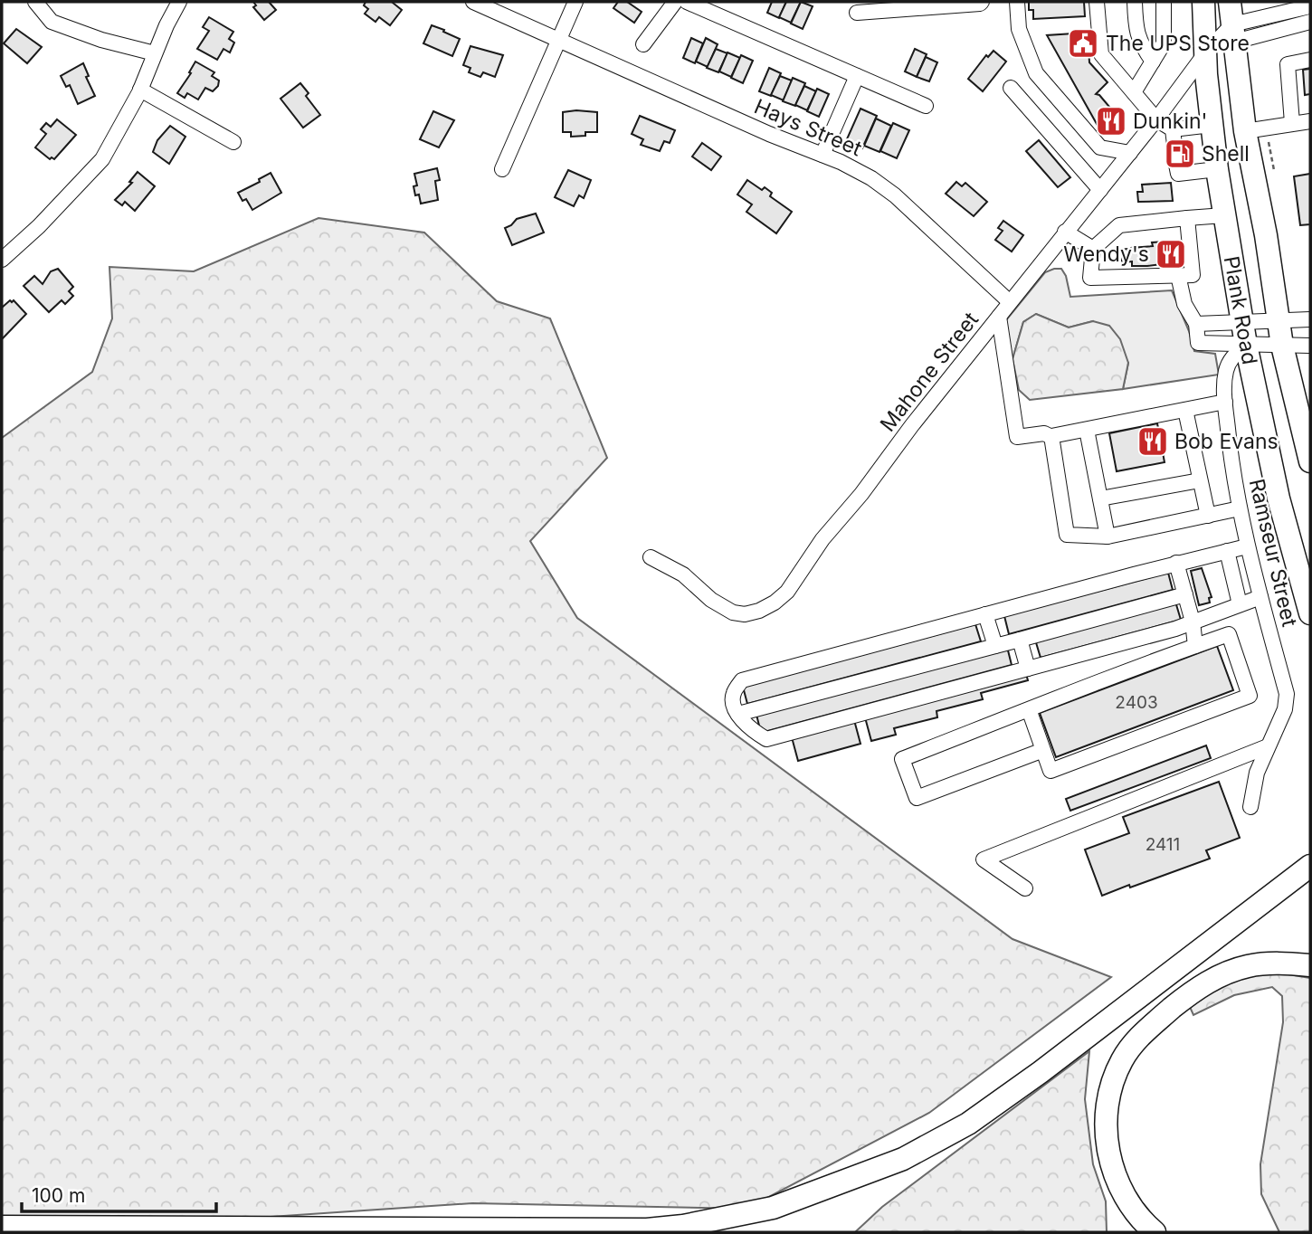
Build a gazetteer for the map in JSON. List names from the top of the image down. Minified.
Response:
{"streets":{"highway":["Plank Road"],"street":["Hays Street","Mahone Street","Ramseur Street"]},"crossings":[["Hays Street","Mahone Street"],["Plank Road","Mahone Street"],["Plank Road","Ramseur Street"]],"places":{"public building":["The UPS Store"],"restaurant":["Dunkin'","Wendy's","Bob Evans"],"fuel station":["Shell"]},"house_numbers":["2403","2411"],"scale_bar":"100 m"}
